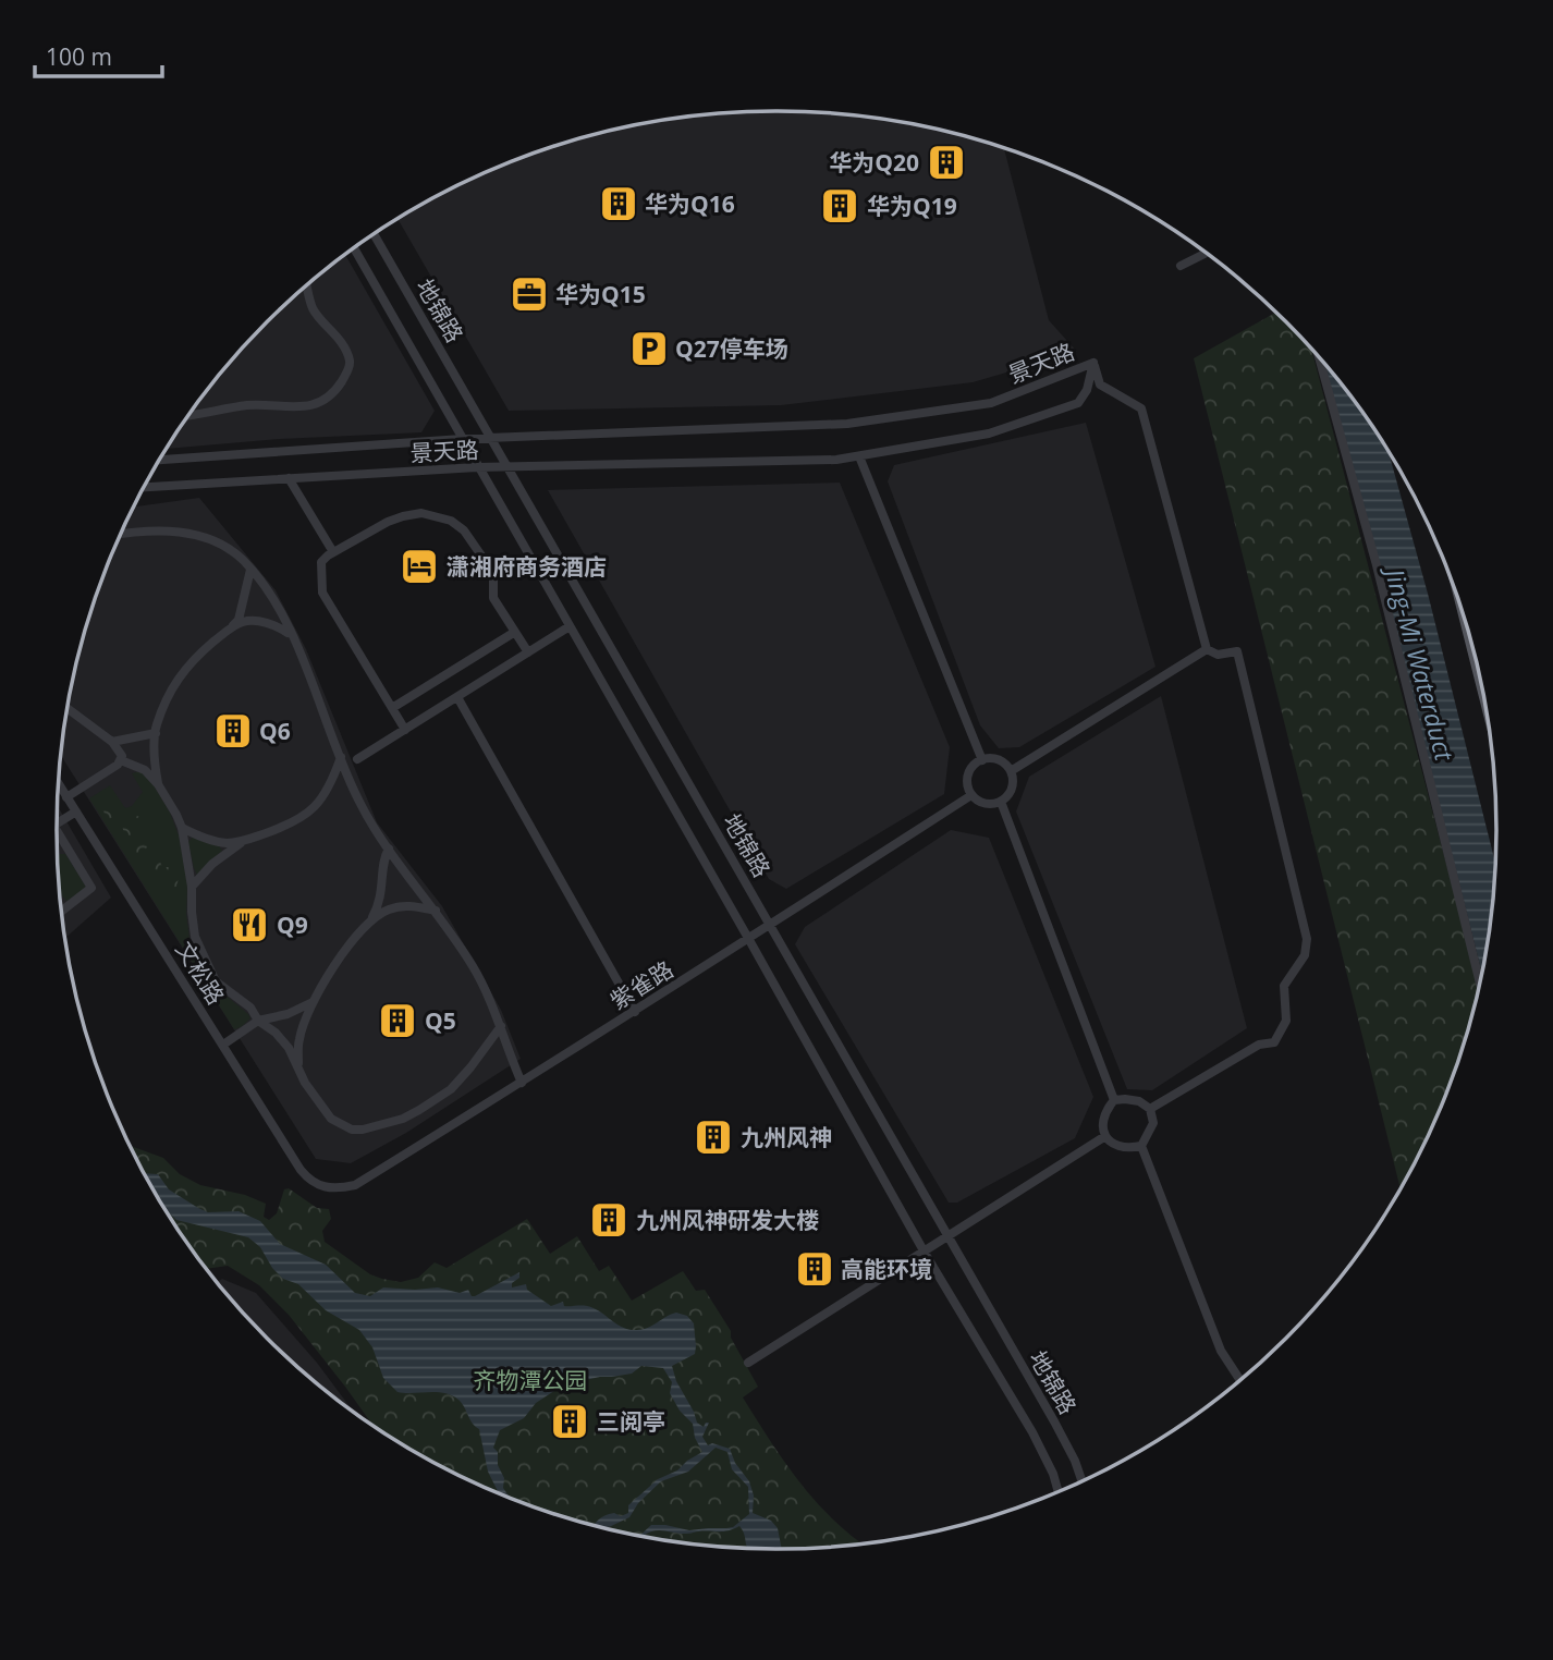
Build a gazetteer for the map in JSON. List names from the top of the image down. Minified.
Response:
{"streets":{"street":["地锦路","景天路","文松路","紫雀路"]},"crossings":[["地锦路","景天路"],["地锦路","紫雀路"],["文松路","紫雀路"]],"water":["Jing-Mi Waterduct"],"parks":["齐物潭公园"],"places":{"building":["华为Q20","华为Q16","华为Q19","Q6","Q5","九州风神","九州风神研发大楼","高能环境","三阅亭"],"office":["华为Q15"],"parking":["Q27停车场"],"hotel":["潇湘府商务酒店"],"restaurant":["Q9"]},"scale_bar":"100 m"}
